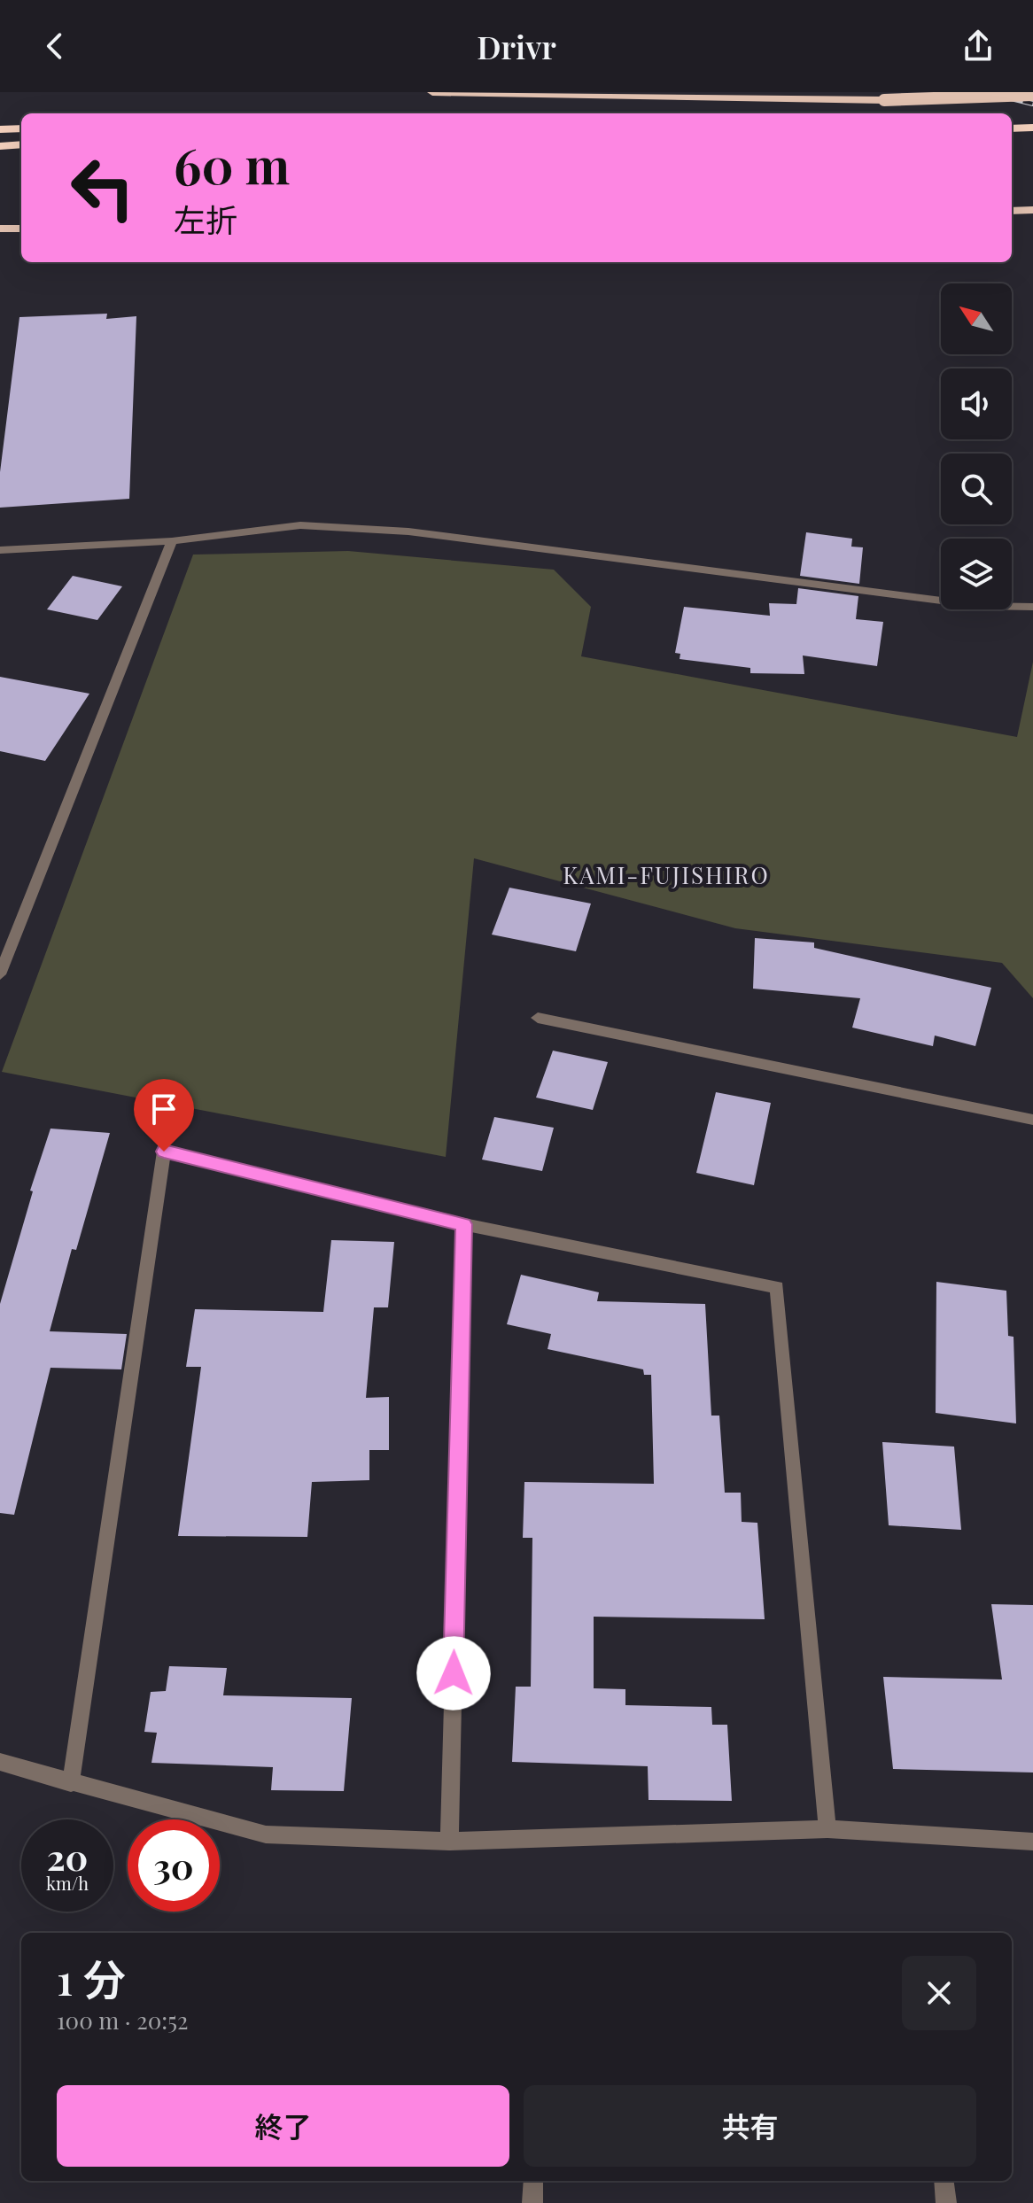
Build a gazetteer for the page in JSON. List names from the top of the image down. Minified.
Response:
{"districts":["KAMI-FUJISHIRO"],"north":"top left","page":{"header":"Drivr","turn":["60 m","左折"],"speed":"20 km/h","limit":"30","heading":["1 分","100 m · 20:52"],"buttons":["終了","共有"]}}
